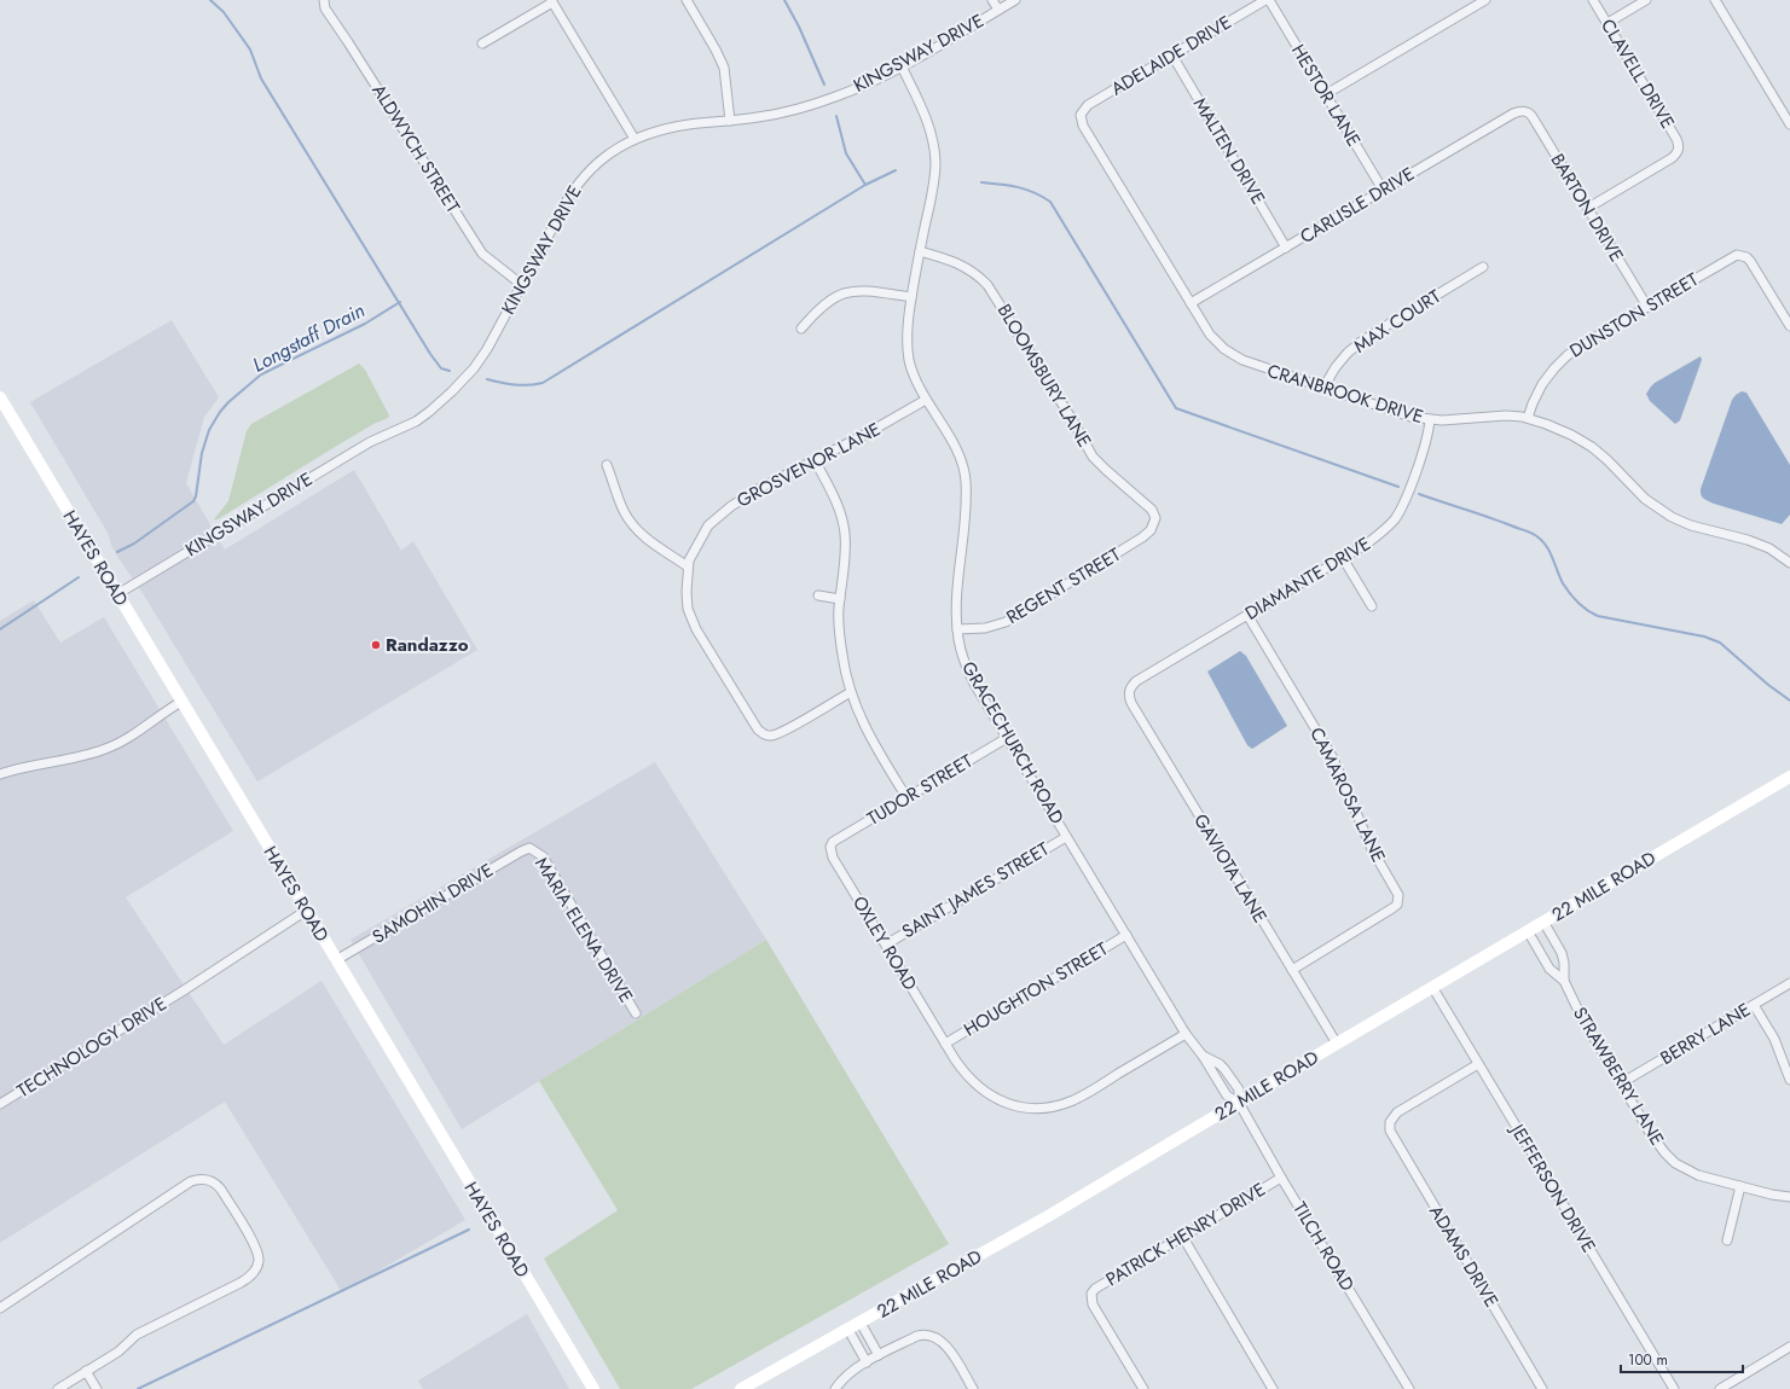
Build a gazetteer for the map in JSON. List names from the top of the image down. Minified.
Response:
{"streets":{"street":["KINGSWAY DRIVE","ADELAIDE DRIVE","CLAVELL DRIVE","HESTOR LANE","ALDWYCH STREET","MALTEN DRIVE","CARLISLE DRIVE","BARTON DRIVE","DUNSTON STREET","MAX COURT","BLOOMSBURY LANE","CRANBROOK DRIVE","GROSVENOR LANE","HAYES ROAD","DIAMANTE DRIVE","REGENT STREET","GRACECHURCH ROAD","TUDOR STREET","CAMAROSA LANE","GAVIOTA LANE","22 MILE ROAD","SAINT JAMES STREET","SAMOHIN DRIVE","MARIA ELENA DRIVE","OXLEY ROAD","HOUGHTON STREET","BERRY LANE","TECHNOLOGY DRIVE","STRAWBERRY LANE","JEFFERSON DRIVE","PATRICK HENRY DRIVE","TILCH ROAD","ADAMS DRIVE"]},"crossings":[["KINGSWAY DRIVE","ALDWYCH STREET"],["KINGSWAY DRIVE","HAYES ROAD"],["KINGSWAY DRIVE","GRACECHURCH ROAD"],["ADELAIDE DRIVE","HESTOR LANE"],["ADELAIDE DRIVE","MALTEN DRIVE"],["ADELAIDE DRIVE","CRANBROOK DRIVE"],["CLAVELL DRIVE","BARTON DRIVE"],["HESTOR LANE","CARLISLE DRIVE"],["MALTEN DRIVE","CARLISLE DRIVE"],["CARLISLE DRIVE","BARTON DRIVE"],["CARLISLE DRIVE","CRANBROOK DRIVE"],["BARTON DRIVE","DUNSTON STREET"],["DUNSTON STREET","CRANBROOK DRIVE"],["MAX COURT","CRANBROOK DRIVE"],["BLOOMSBURY LANE","REGENT STREET"],["BLOOMSBURY LANE","GRACECHURCH ROAD"],["CRANBROOK DRIVE","DIAMANTE DRIVE"],["GROSVENOR LANE","GRACECHURCH ROAD"],["HAYES ROAD","SAMOHIN DRIVE"],["HAYES ROAD","TECHNOLOGY DRIVE"],["DIAMANTE DRIVE","CAMAROSA LANE"],["DIAMANTE DRIVE","GAVIOTA LANE"],["REGENT STREET","GRACECHURCH ROAD"],["GRACECHURCH ROAD","TUDOR STREET"],["GRACECHURCH ROAD","22 MILE ROAD"],["GRACECHURCH ROAD","SAINT JAMES STREET"],["GRACECHURCH ROAD","OXLEY ROAD"],["GRACECHURCH ROAD","HOUGHTON STREET"],["GRACECHURCH ROAD","TILCH ROAD"],["TUDOR STREET","OXLEY ROAD"],["CAMAROSA LANE","GAVIOTA LANE"],["GAVIOTA LANE","22 MILE ROAD"],["22 MILE ROAD","STRAWBERRY LANE"],["22 MILE ROAD","JEFFERSON DRIVE"],["22 MILE ROAD","TILCH ROAD"],["SAINT JAMES STREET","OXLEY ROAD"],["SAMOHIN DRIVE","MARIA ELENA DRIVE"],["OXLEY ROAD","HOUGHTON STREET"],["BERRY LANE","STRAWBERRY LANE"],["JEFFERSON DRIVE","ADAMS DRIVE"],["PATRICK HENRY DRIVE","TILCH ROAD"]],"water":["Longstaff Drain"],"places":["Randazzo"],"scale_bar":"100 m"}
